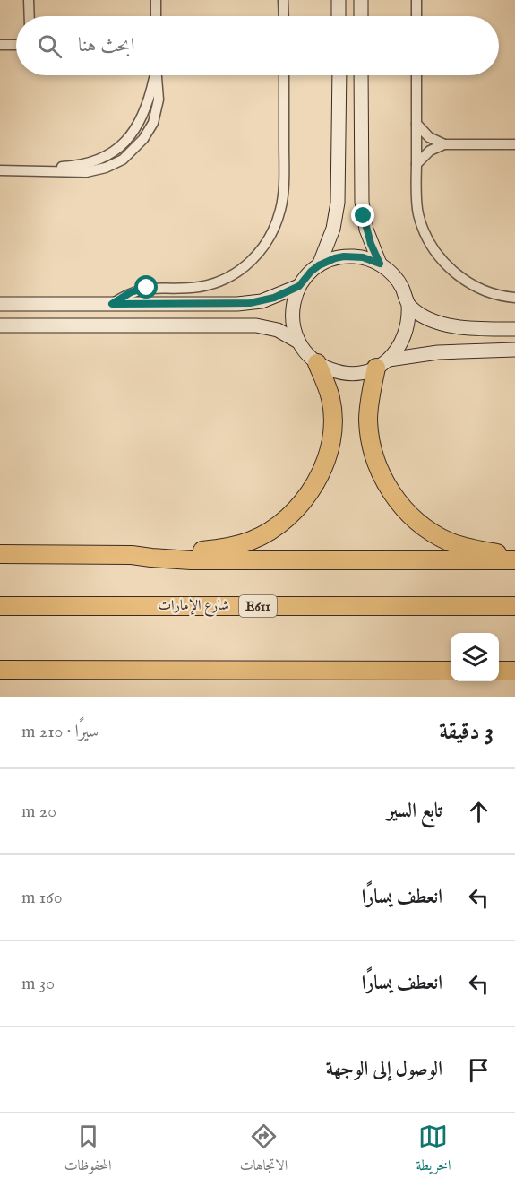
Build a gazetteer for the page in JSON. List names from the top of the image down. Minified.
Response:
{"streets":{"highway":["شارع الإمارات","E611"]},"page":{"search":"ابحث هنا","heading":["3 دقيقة","سيرًا · 210 m"],"list":[["تابع السير","20 m"],["انعطف يسارًا","160 m"],["انعطف يسارًا","30 m"],"الوصول إلى الوجهة"],"nav":["الخريطة","الاتجاهات","المحفوظات"]}}
